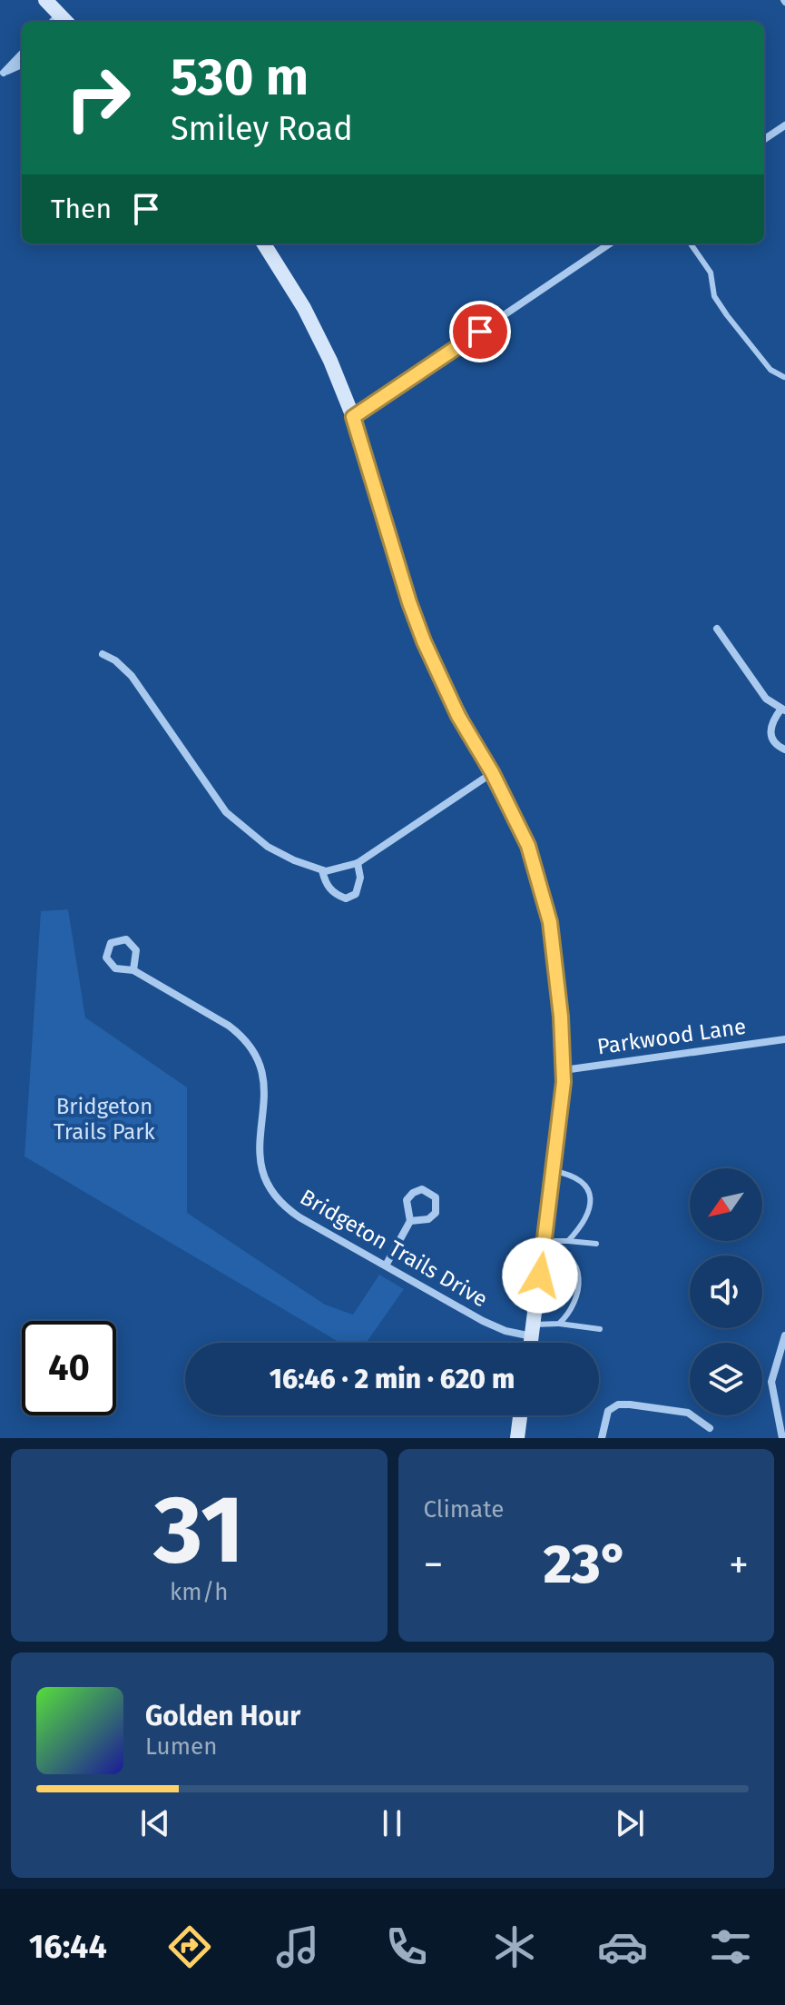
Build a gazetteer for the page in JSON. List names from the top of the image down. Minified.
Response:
{"streets":{"street":["Parkwood Lane","Bridgeton Trails Drive"]},"parks":["Bridgeton Trails Park"],"north":"bottom left","page":{"turn":["530 m","Smiley Road"],"then":"Then","limit":"40","trip":"16:46 · 2 min · 620 m","tile":[["31","km/h"],"Climate"],"heat":["−","23°","+"],"song":["Golden Hour","Lumen"],"tabs":"16:44"}}
